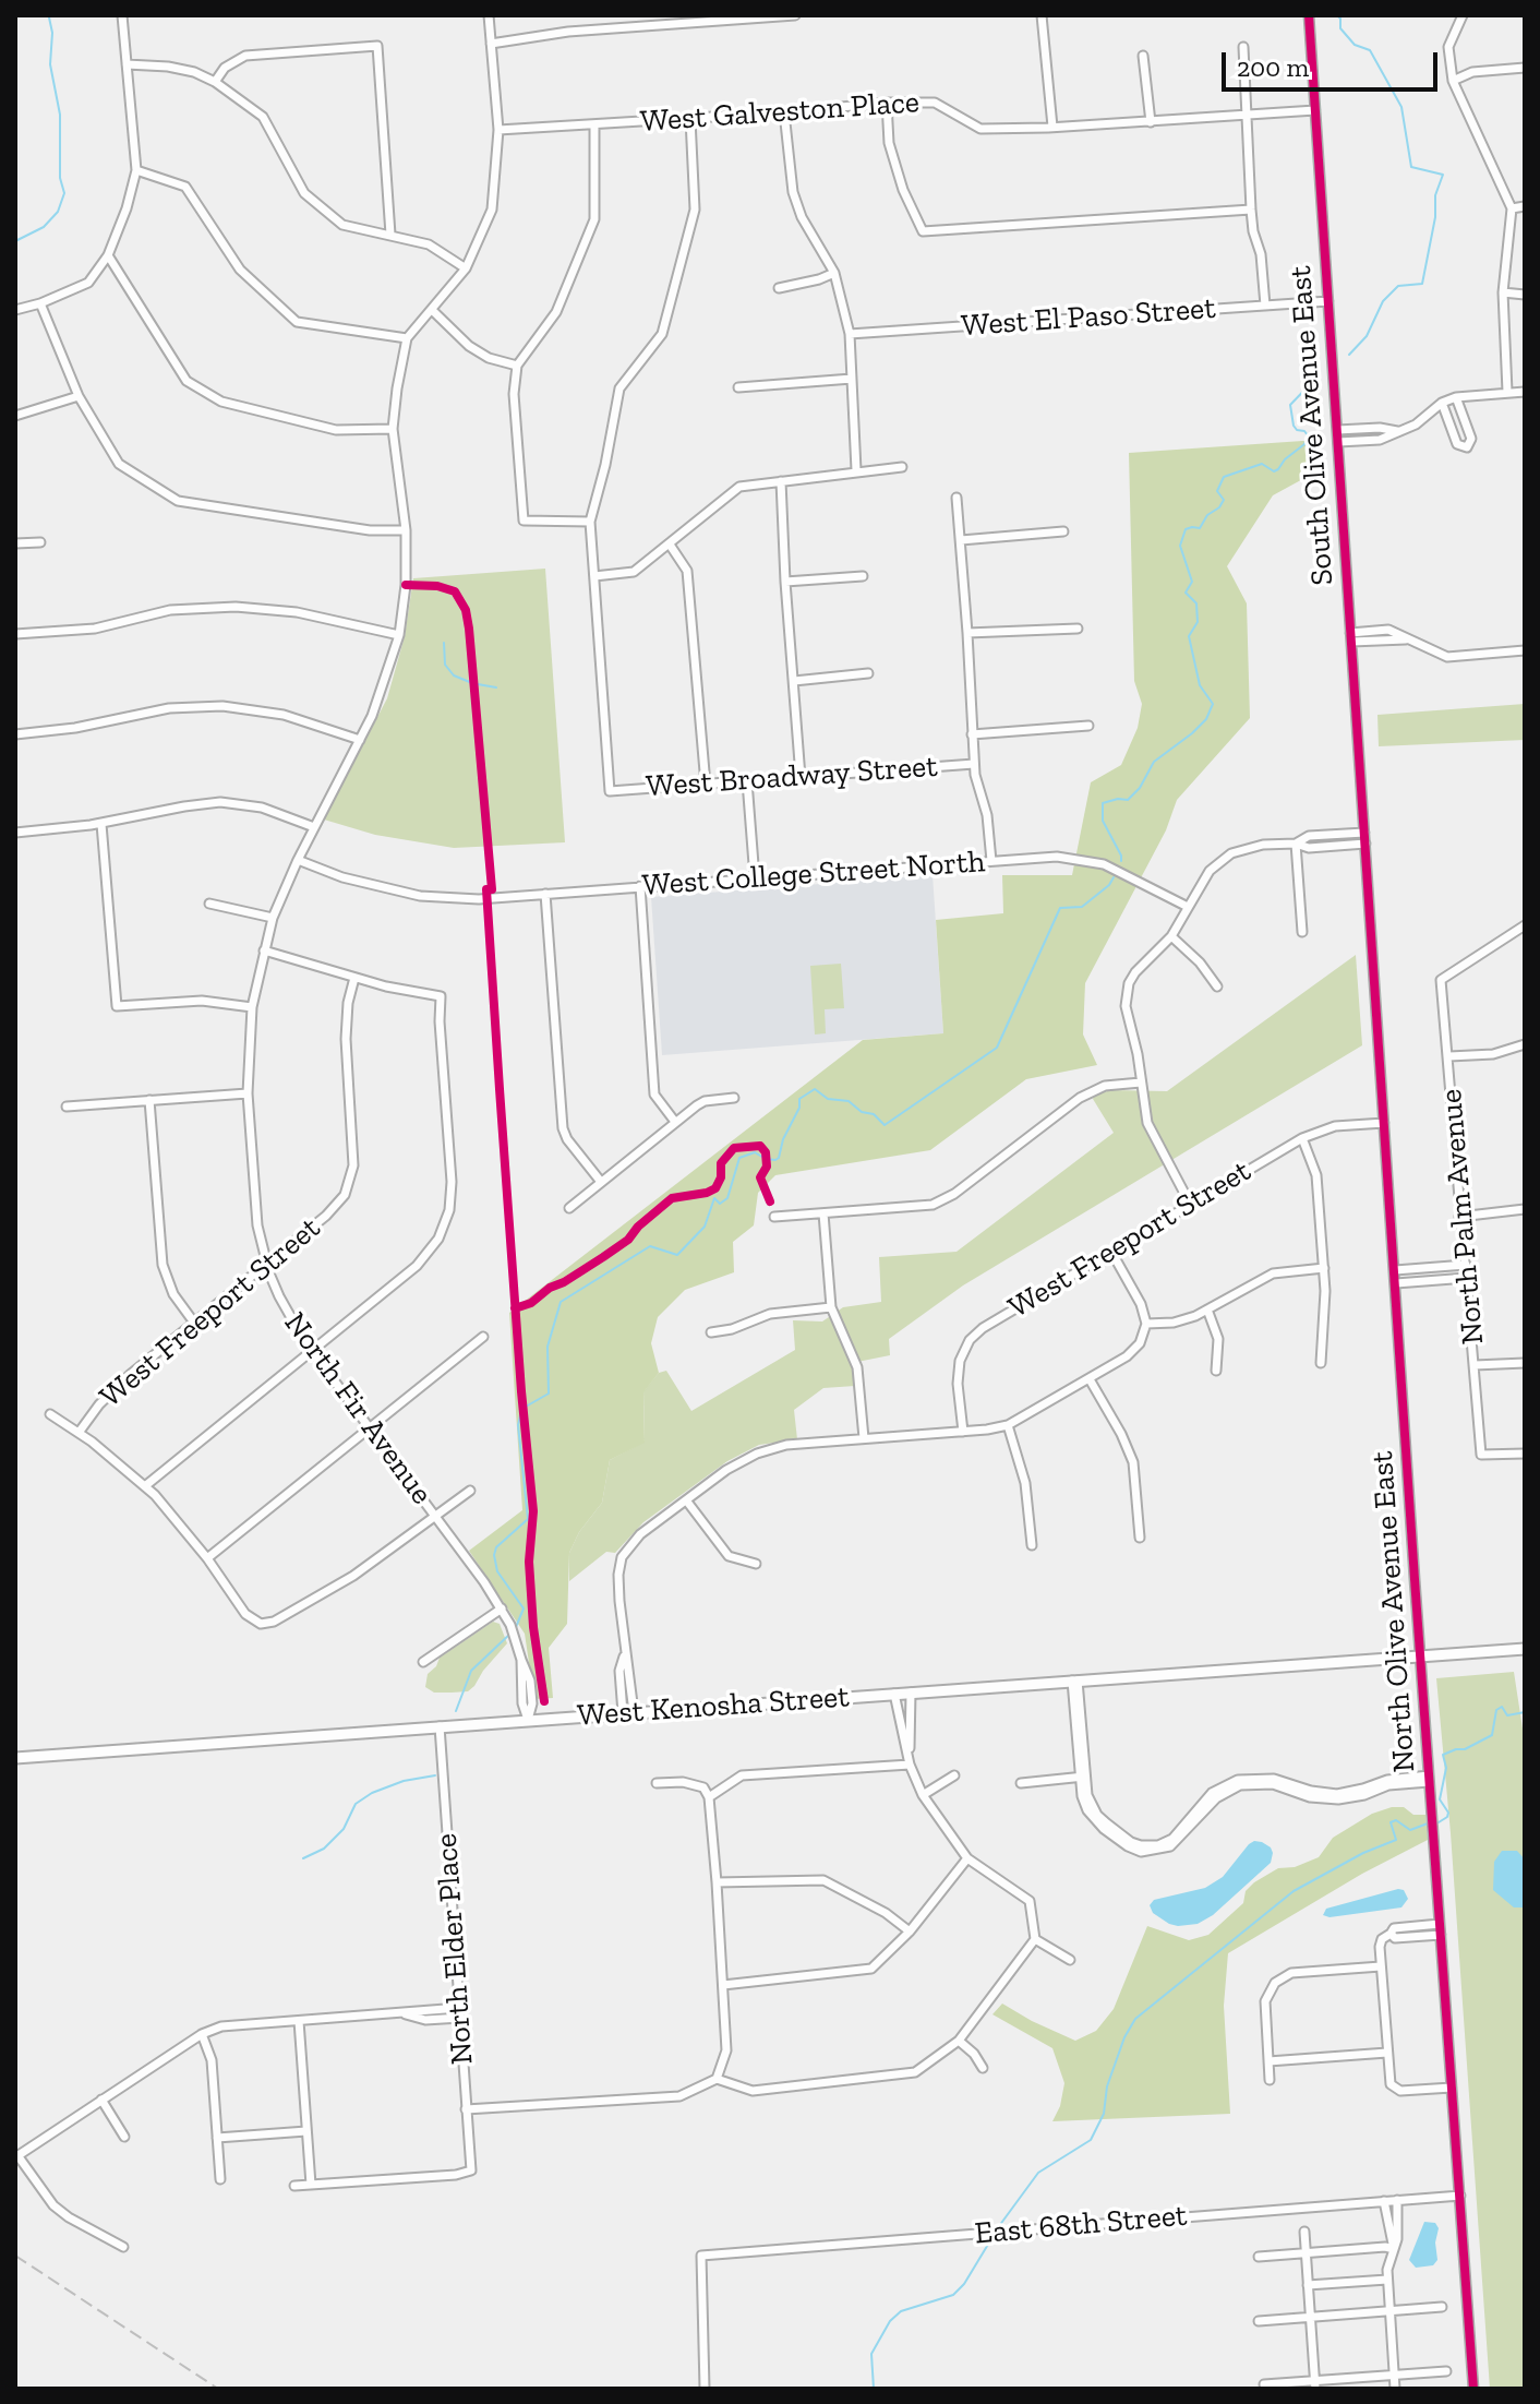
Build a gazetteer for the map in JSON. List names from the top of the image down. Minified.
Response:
{"streets":{"main road":["West Kenosha Street"],"street":["West Galveston Place","West El Paso Street","South Olive Avenue East","West Broadway Street","West College Street North","North Palm Avenue","West Freeport Street","North Fir Avenue","North Olive Avenue East","North Elder Place","East 68th Street"]},"crossings":[["West Galveston Place","South Olive Avenue East"],["West El Paso Street","South Olive Avenue East"],["South Olive Avenue East","North Olive Avenue East"],["West College Street North","North Fir Avenue"],["West Freeport Street","North Fir Avenue"],["West Freeport Street","North Olive Avenue East"],["North Fir Avenue","West Kenosha Street"],["North Olive Avenue East","West Kenosha Street"],["North Olive Avenue East","East 68th Street"],["West Kenosha Street","North Elder Place"]],"scale_bar":"200 m"}
